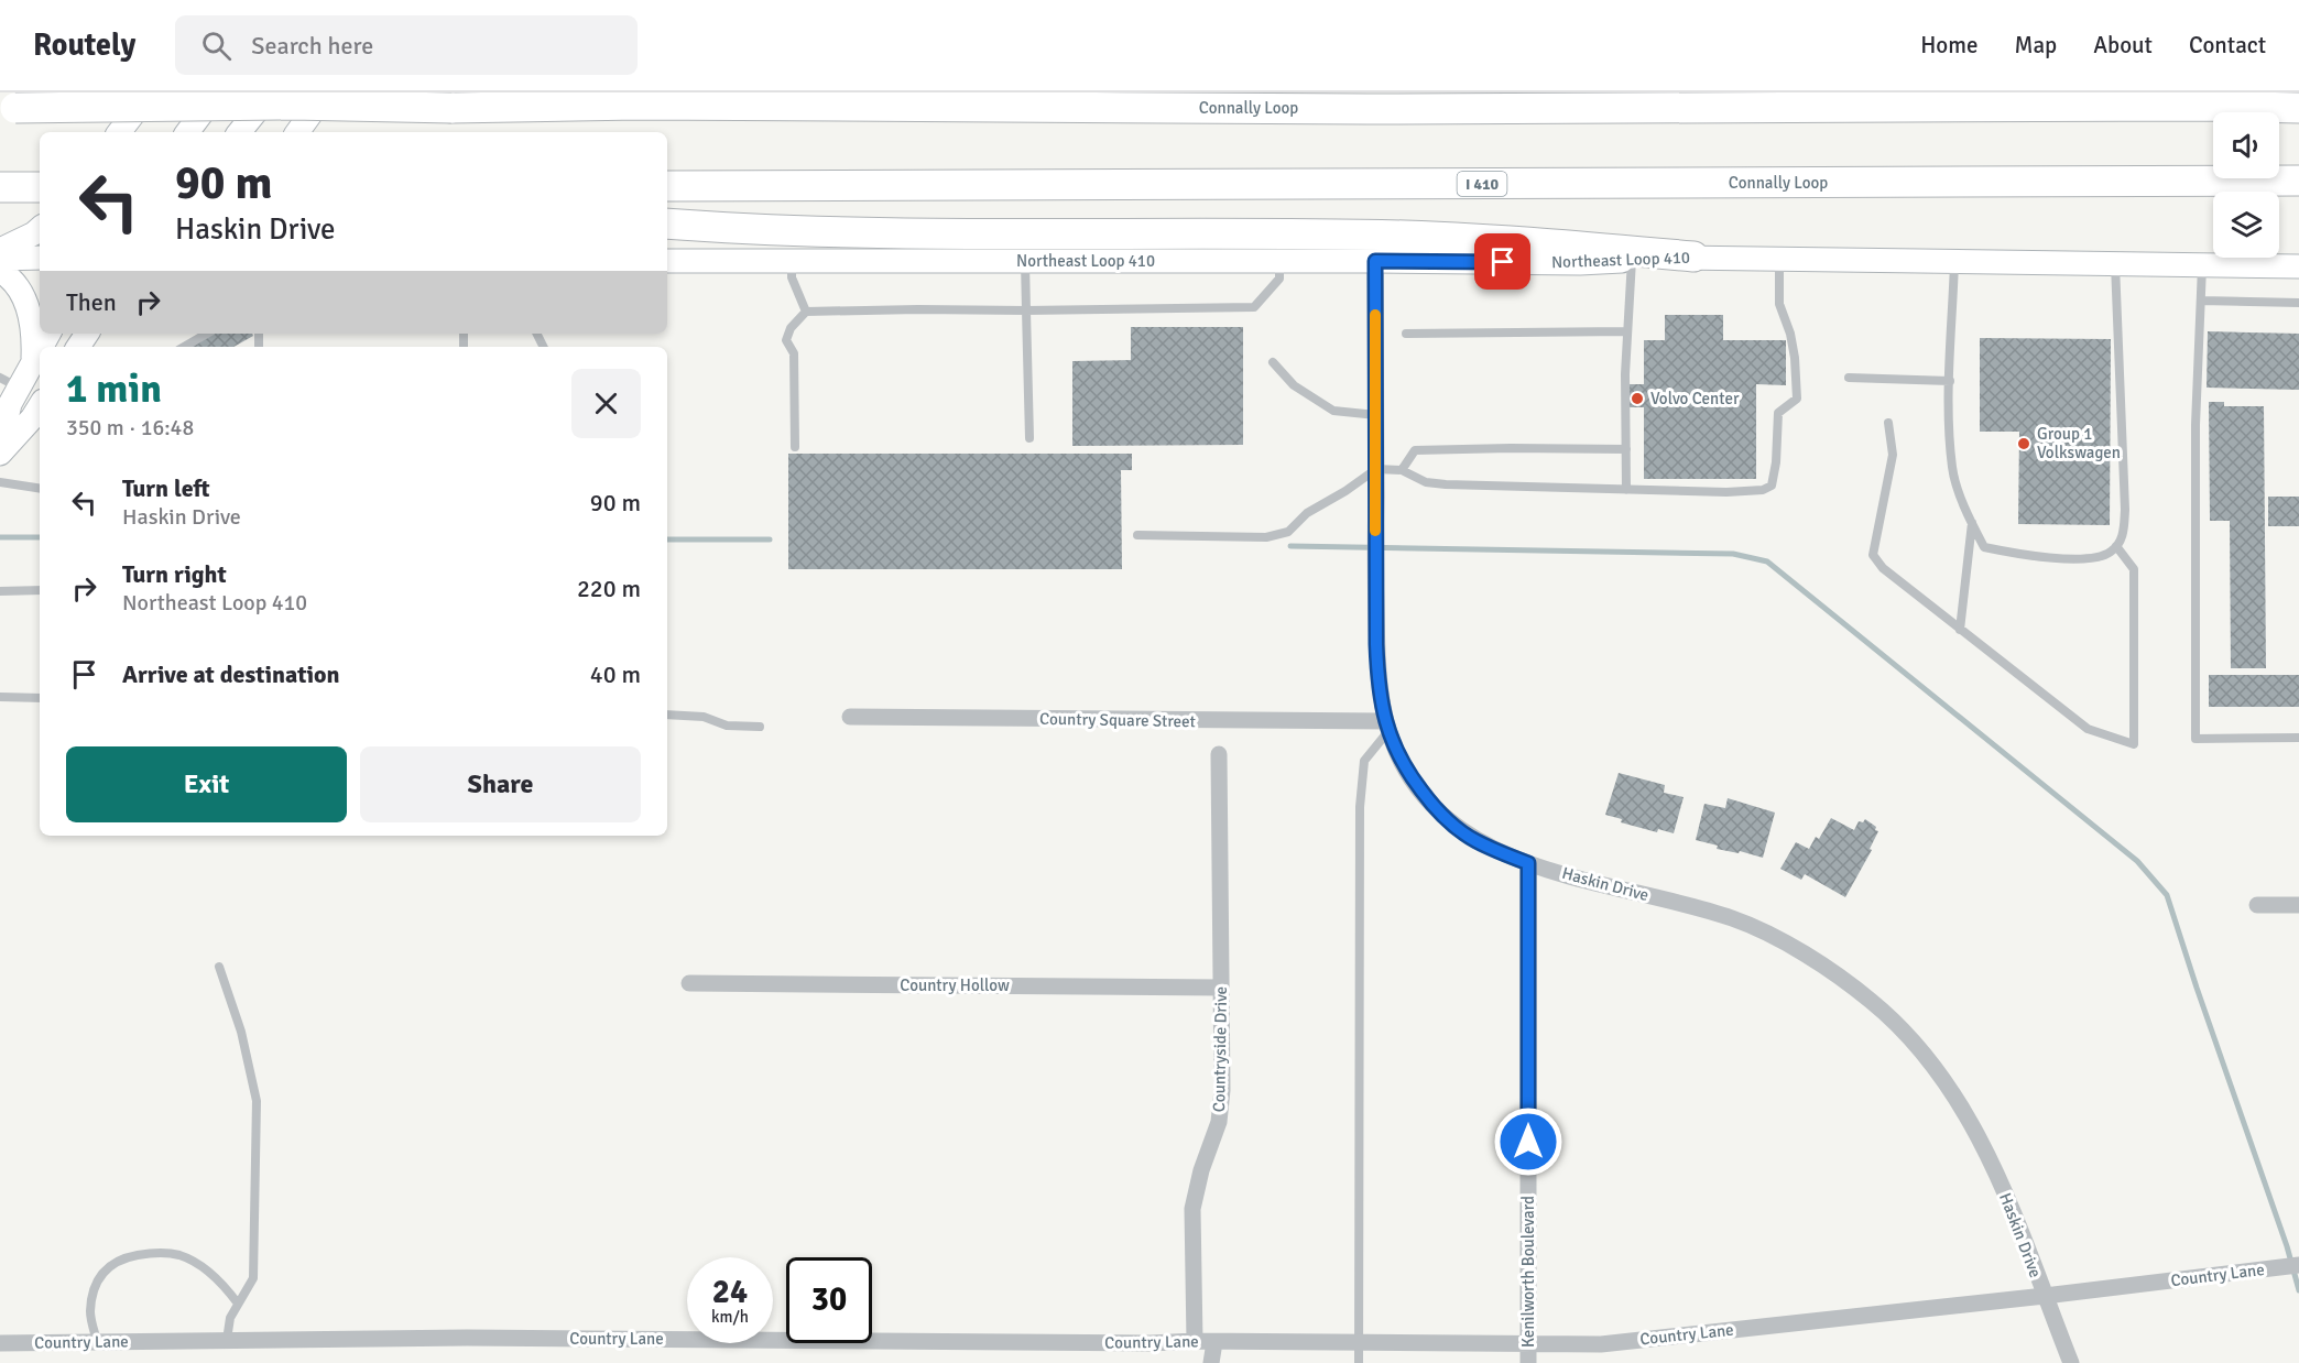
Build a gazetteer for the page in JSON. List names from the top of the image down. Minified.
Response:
{"streets":{"highway":["Connally Loop","I 410"],"main road":["Northeast Loop 410"],"street":["Country Square Street","Haskin Drive","Country Hollow","Countryside Drive","Kenilworth Boulevard","Country Lane"]},"crossings":[["Northeast Loop 410","Haskin Drive"],["Country Square Street","Haskin Drive"],["Haskin Drive","Kenilworth Boulevard"],["Haskin Drive","Country Lane"],["Country Hollow","Countryside Drive"],["Countryside Drive","Country Lane"],["Kenilworth Boulevard","Country Lane"]],"places":["Volvo Center","Group 1 Volkswagen"],"page":{"header":"Routely","search":"Search here","nav":["Home","Map","About","Contact"],"turn":["90 m","Haskin Drive"],"then":"Then","heading":["1 min","350 m · 16:48"],"list":[{"name":"Turn left","note":"Haskin Drive","value":"90 m"},{"name":"Turn right","note":"Northeast Loop 410","value":"220 m"},{"name":"Arrive at destination","value":"40 m"}],"buttons":["Exit","Share"],"speed":"24 km/h","limit":"30"}}
